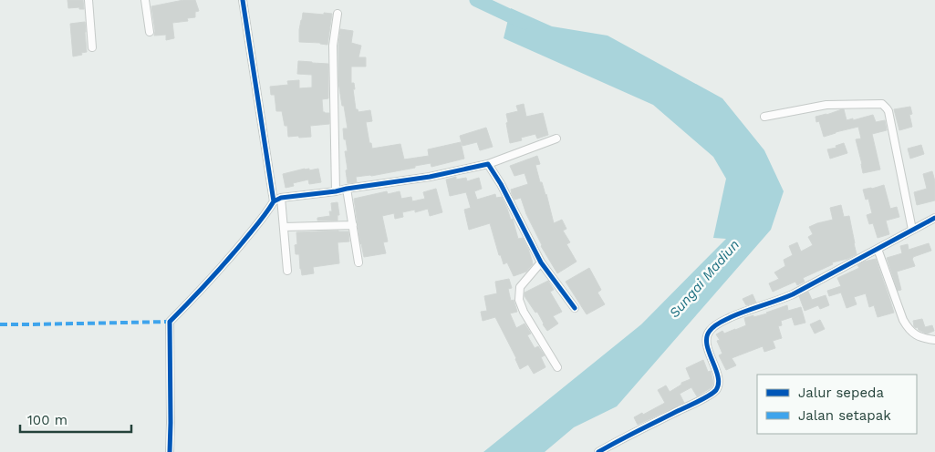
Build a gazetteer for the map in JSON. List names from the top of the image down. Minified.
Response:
{"water":["Sungai Madiun"],"legend":["Jalur sepeda","Jalan setapak"],"scale_bar":"100 m"}
